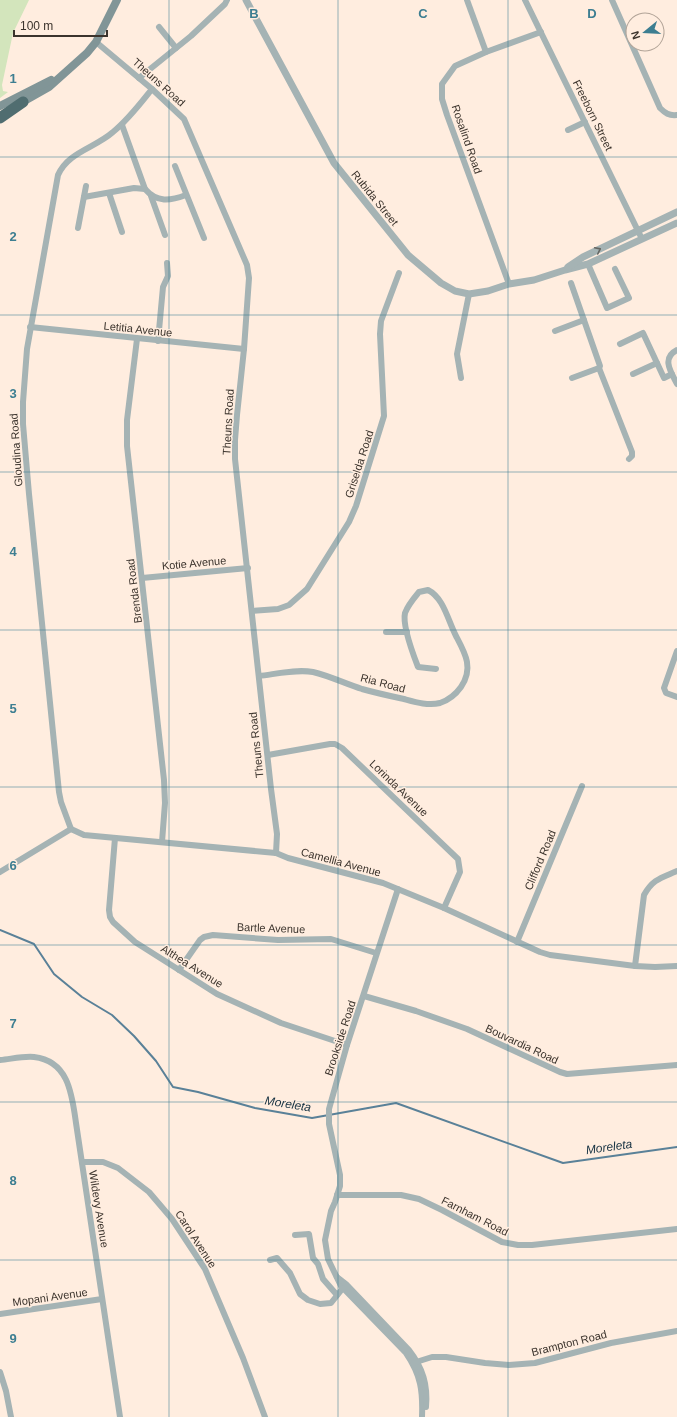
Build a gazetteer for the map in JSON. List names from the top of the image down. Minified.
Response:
{"streets":{"street":["Theuns Road","Freeborn Street","Rosalind Road","Rubida Street","Letitia Avenue","Gloudina Road","Griselda Road","Kotie Avenue","Brenda Road","Ria Road","Lorinda Avenue","Clifford Road","Camellia Avenue","Bartle Avenue","Althea Avenue","Brookside Road","Bouvardia Road","Wildevy Avenue","Farnham Road","Carol Avenue","Mopani Avenue","Brampton Road"]},"crossings":[["Theuns Road","Letitia Avenue"],["Theuns Road","Gloudina Road"],["Theuns Road","Griselda Road"],["Theuns Road","Kotie Avenue"],["Theuns Road","Ria Road"],["Theuns Road","Lorinda Avenue"],["Theuns Road","Camellia Avenue"],["Freeborn Street","Rosalind Road"],["Freeborn Street","Rubida Street"],["Rosalind Road","Rubida Street"],["Letitia Avenue","Gloudina Road"],["Letitia Avenue","Brenda Road"],["Gloudina Road","Camellia Avenue"],["Kotie Avenue","Brenda Road"],["Brenda Road","Camellia Avenue"],["Lorinda Avenue","Camellia Avenue"],["Clifford Road","Camellia Avenue"],["Camellia Avenue","Althea Avenue"],["Camellia Avenue","Brookside Road"],["Bartle Avenue","Althea Avenue"],["Bartle Avenue","Brookside Road"],["Althea Avenue","Brookside Road"],["Brookside Road","Bouvardia Road"],["Brookside Road","Farnham Road"],["Wildevy Avenue","Carol Avenue"],["Wildevy Avenue","Mopani Avenue"]],"water":["Moreleta"],"scale_bar":"100 m","north":"left","grid":{"columns":["B","C","D"],"rows":["1","2","3","4","5","6","7","8","9"]}}
